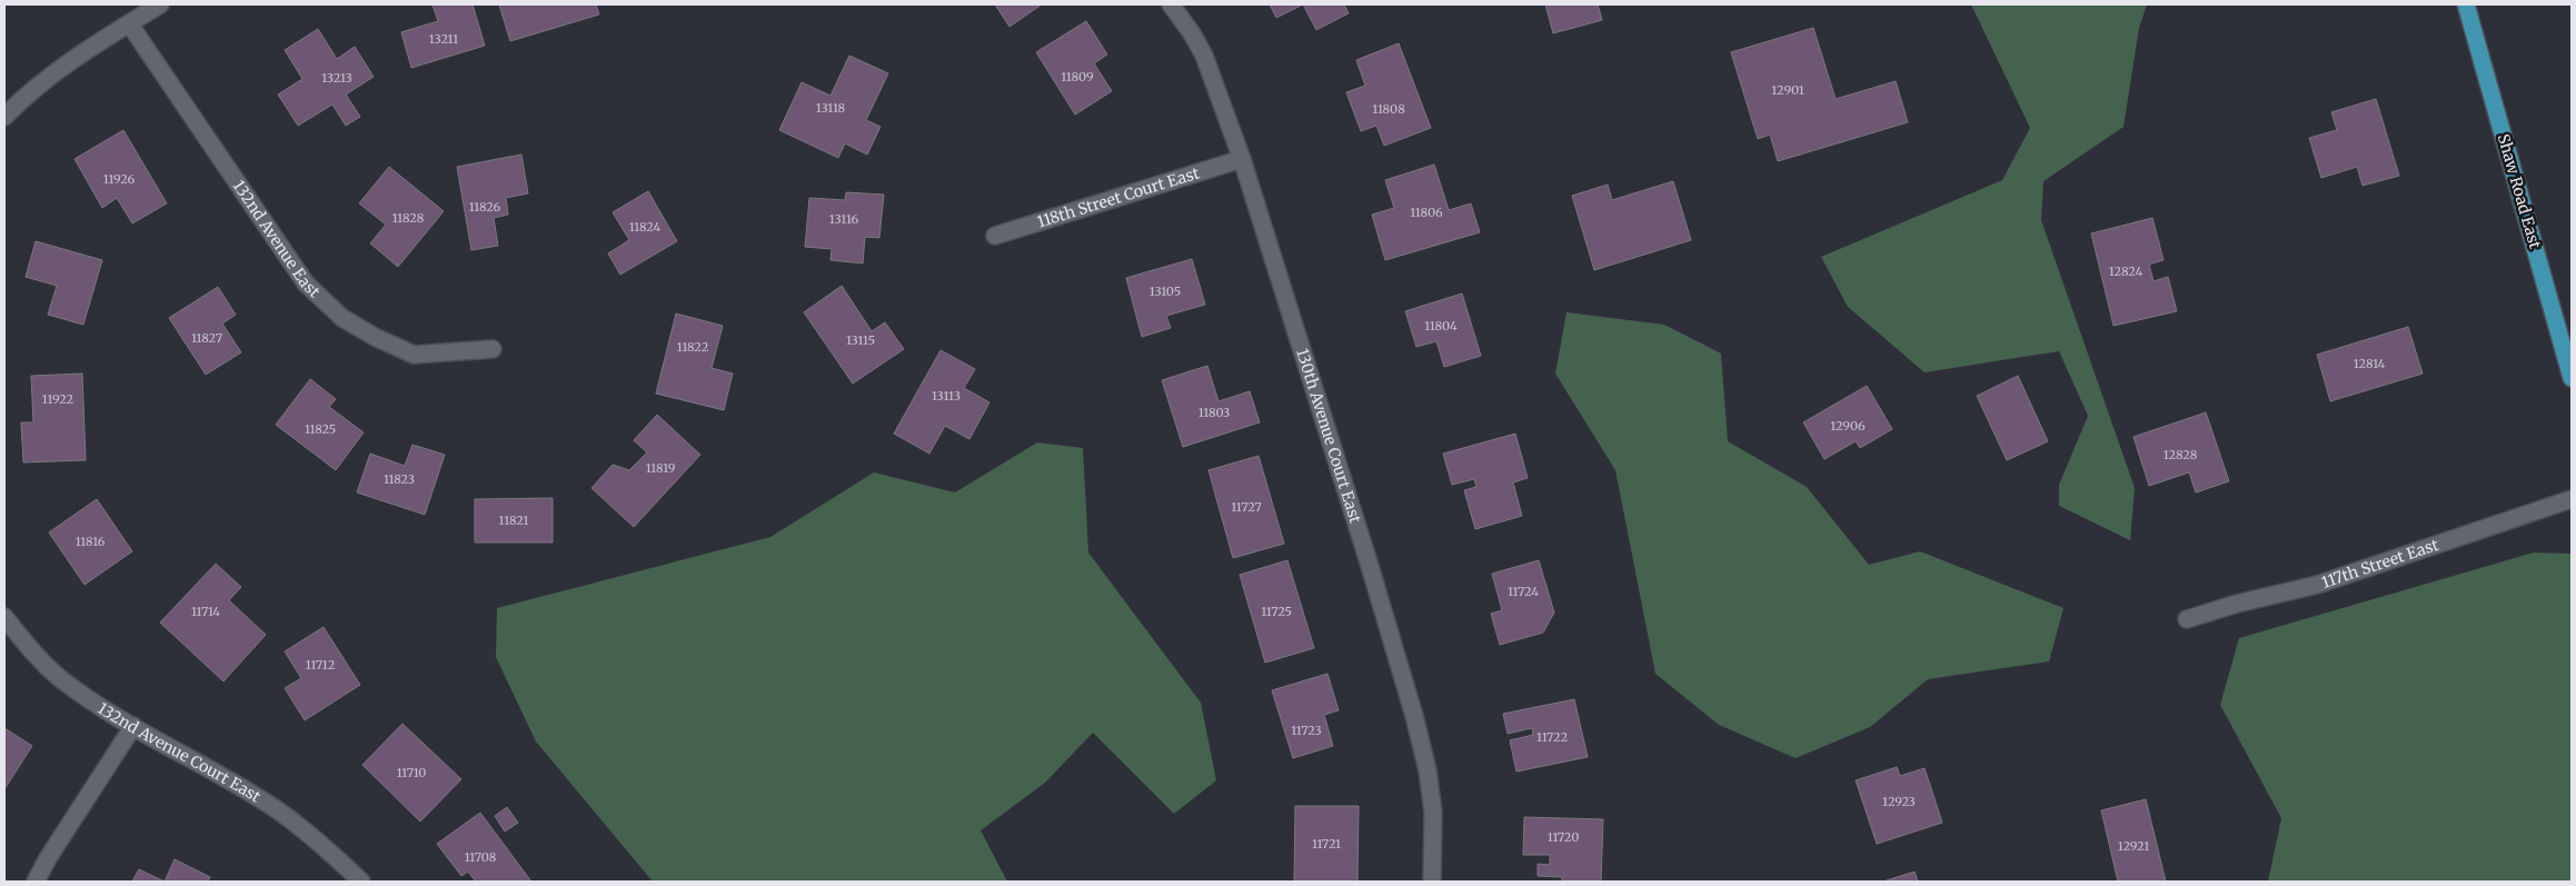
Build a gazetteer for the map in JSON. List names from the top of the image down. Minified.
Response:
{"streets":{"main road":["Shaw Road East"],"street":["118th Street Court East","132nd Avenue East","130th Avenue Court East","117th Street East","132nd Avenue Court East"]},"crossings":[["118th Street Court East","130th Avenue Court East"]],"house_numbers":["13211","11809","13213","12901","13118","11808","11926","11826","11806","11828","13116","11824","12824","13105","11804","11827","13115","11822","12814","13113","11922","11803","12906","11825","12828","11819","11823","11727","11821","11816","11724","11714","11725","11712","11723","11722","11710","12923","11720","11721","12921","11708"]}
